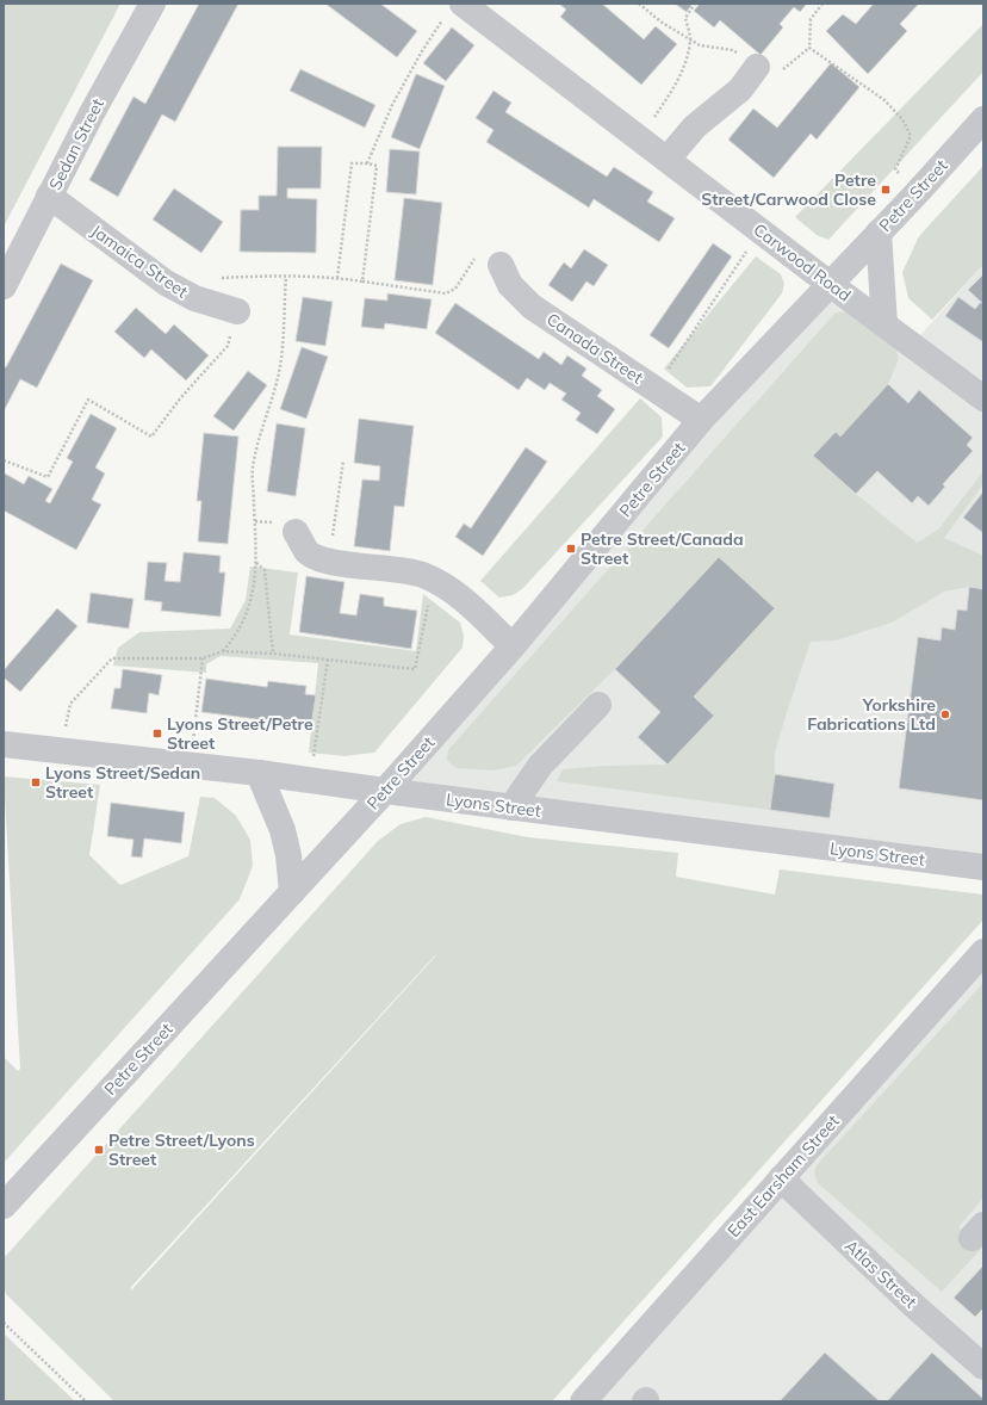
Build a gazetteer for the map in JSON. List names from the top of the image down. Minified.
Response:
{"streets":{"street":["Sedan Street","Petre Street","Jamaica Street","Carwood Road","Canada Street","Lyons Street","East Earsham Street","Atlas Street"]},"crossings":[["Sedan Street","Jamaica Street"],["Petre Street","Carwood Road"],["Petre Street","Canada Street"],["Petre Street","Lyons Street"],["East Earsham Street","Atlas Street"]],"places":{"transit":["Petre Street/Carwood Close","Petre Street/Canada Street","Lyons Street/Petre Street","Lyons Street/Sedan Street","Petre Street/Lyons Street"],"other":["Yorkshire Fabrications Ltd"]}}
